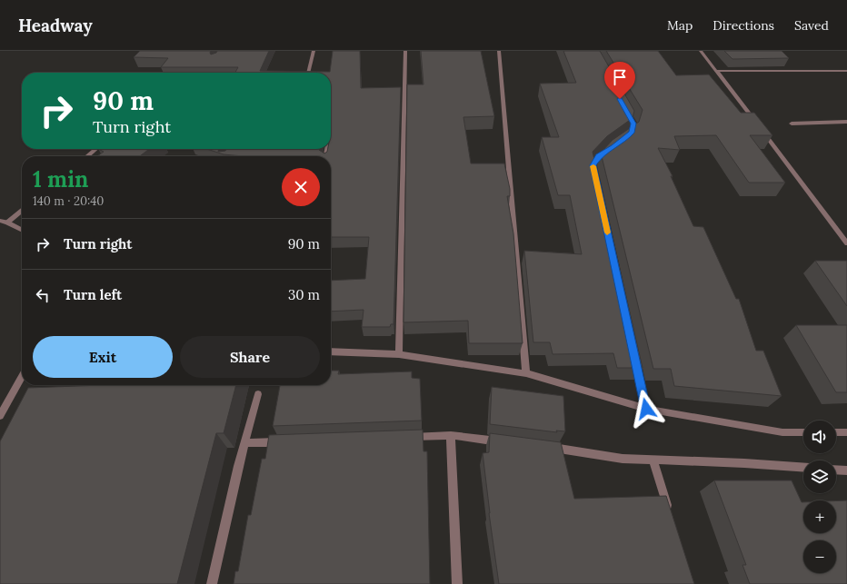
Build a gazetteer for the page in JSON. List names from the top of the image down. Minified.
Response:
{"page":{"header":"Headway","nav":["Map","Directions","Saved"],"turn":["90 m","Turn right"],"heading":["1 min","140 m · 20:40"],"list":[{"name":"Turn right","value":"90 m"},{"name":"Turn left","value":"30 m"}],"buttons":["Exit","Share"],"map_buttons":["+","−"]}}
